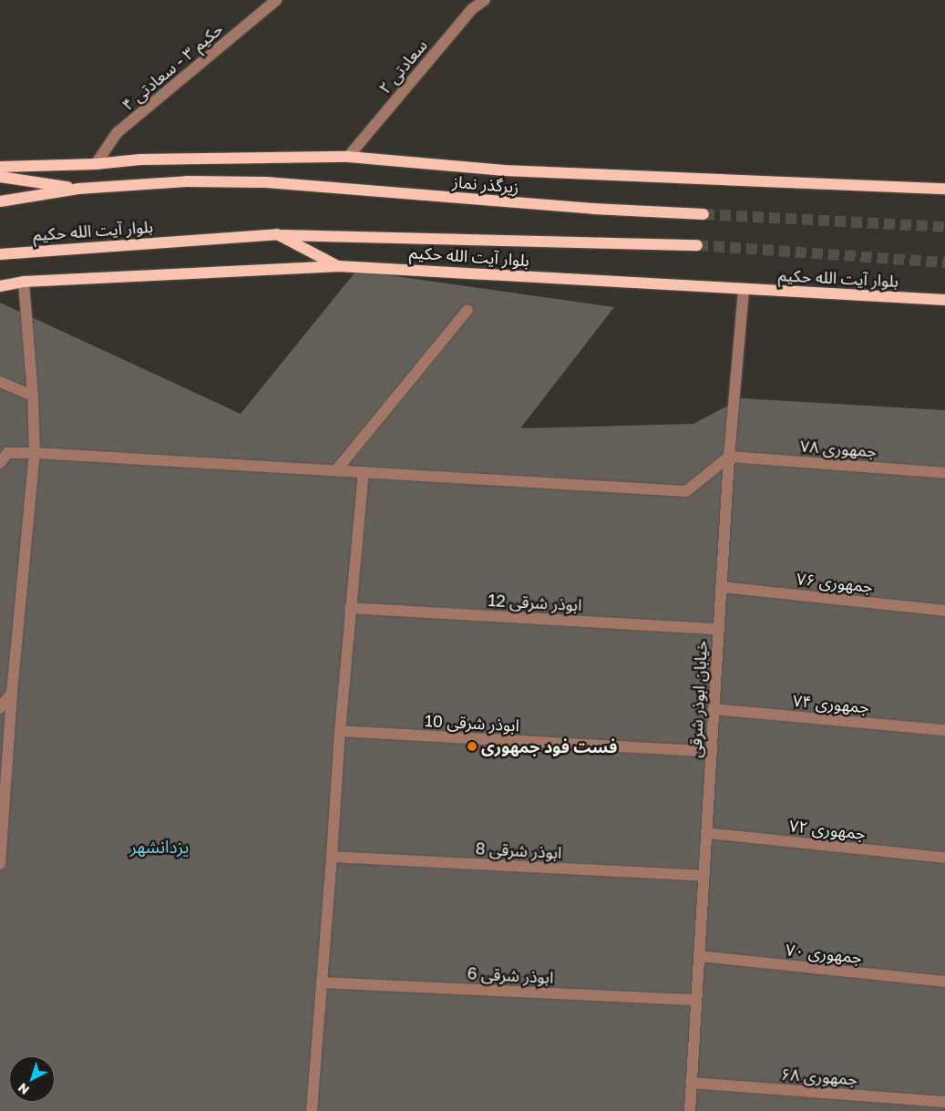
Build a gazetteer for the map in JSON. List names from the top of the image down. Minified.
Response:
{"streets":{"main road":["زیرگذر نماز","بلوار آیت الله حکیم"],"street":["حکیم ۳ - سعادتی ۴","سعادتی ۲","جمهوری ۷۸","جمهوری ۷۶","ابوذر شرقی 12","خیابان ابوذر شرقی","جمهوری ۷۴","ابوذر شرقی 10","جمهوری ۷۲","ابوذر شرقی 8","جمهوری ۷۰","ابوذر شرقی 6","جمهوری ۶۸"]},"crossings":[["بلوار آیت الله حکیم","خیابان ابوذر شرقی"],["جمهوری ۷۸","خیابان ابوذر شرقی"],["جمهوری ۷۶","خیابان ابوذر شرقی"],["ابوذر شرقی 12","خیابان ابوذر شرقی"],["خیابان ابوذر شرقی","جمهوری ۷۴"],["خیابان ابوذر شرقی","ابوذر شرقی 10"],["خیابان ابوذر شرقی","جمهوری ۷۲"],["خیابان ابوذر شرقی","ابوذر شرقی 8"],["خیابان ابوذر شرقی","جمهوری ۷۰"],["خیابان ابوذر شرقی","ابوذر شرقی 6"],["خیابان ابوذر شرقی","جمهوری ۶۸"]],"districts":["یزدانشهر"],"places":["فست فود جمهوری"],"north":"bottom left"}
